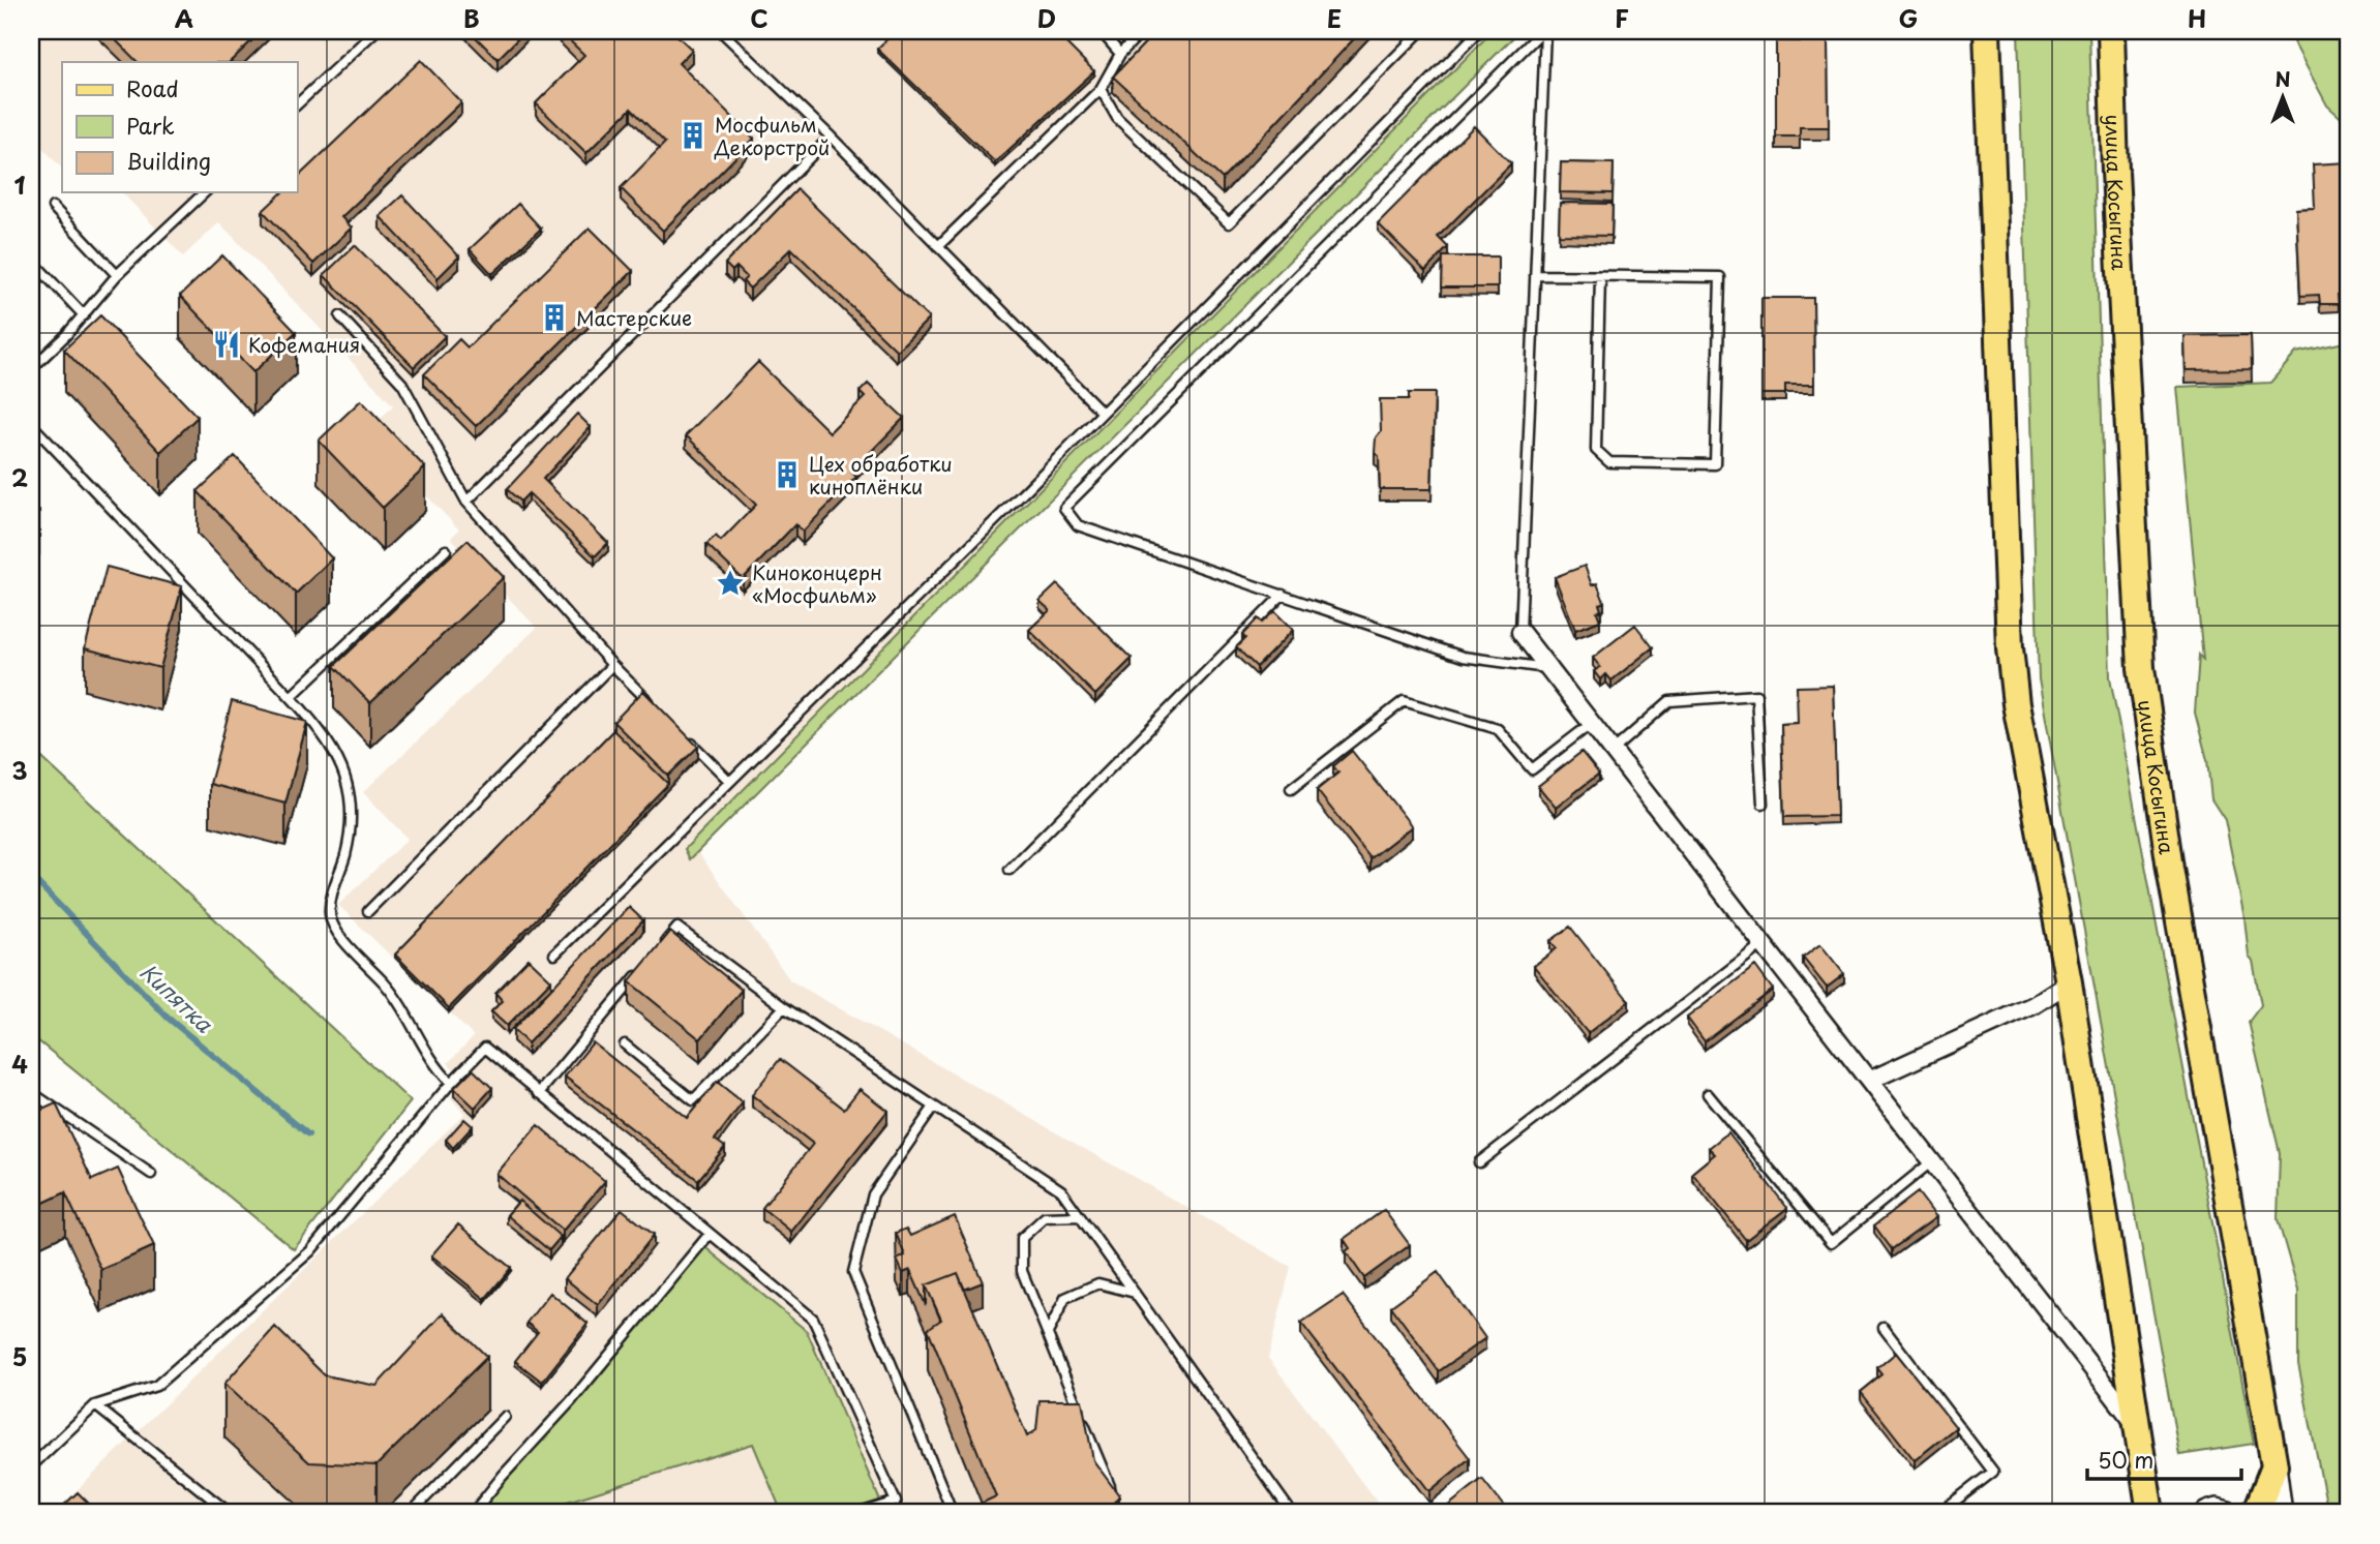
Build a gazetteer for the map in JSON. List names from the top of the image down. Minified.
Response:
{"streets":{"main road":["улица Косыгина"]},"water":["Кипятка"],"places":{"building":["Мосфильм Декорстрой","Мастерские","Цех обработки киноплёнки"],"restaurant":["Кофемания"],"place":["Киноконцерн «Мосфильм»"]},"legend":["Road","Park","Building"],"scale_bar":"50 m","north":"top","grid":{"columns":["A","B","C","D","E","F","G","H"],"rows":["1","2","3","4","5"]}}
